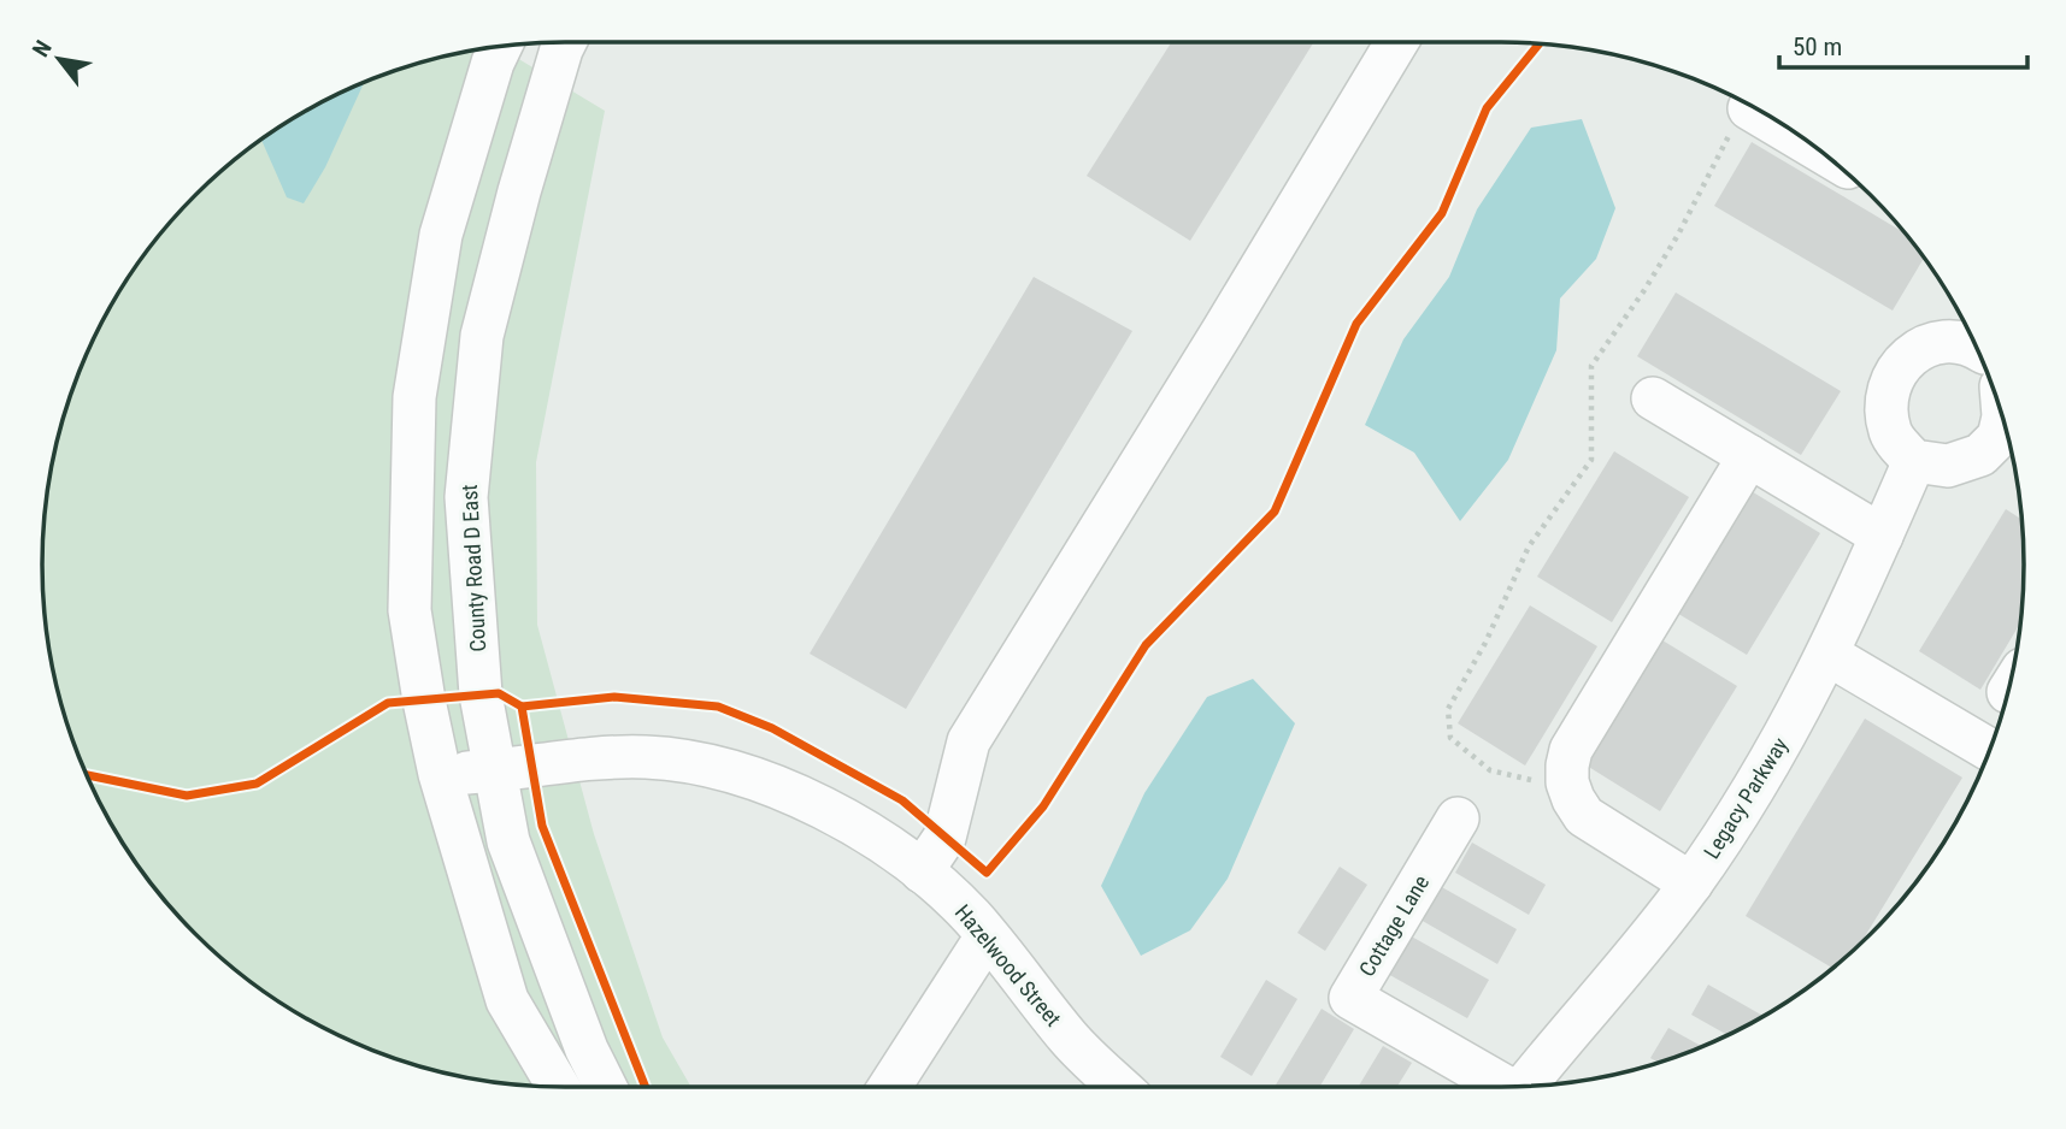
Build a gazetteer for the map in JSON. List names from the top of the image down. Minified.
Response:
{"streets":{"street":["County Road D East","Legacy Parkway","Cottage Lane","Hazelwood Street"]},"crossings":[["County Road D East","Hazelwood Street"]],"scale_bar":"50 m","north":"top left"}
